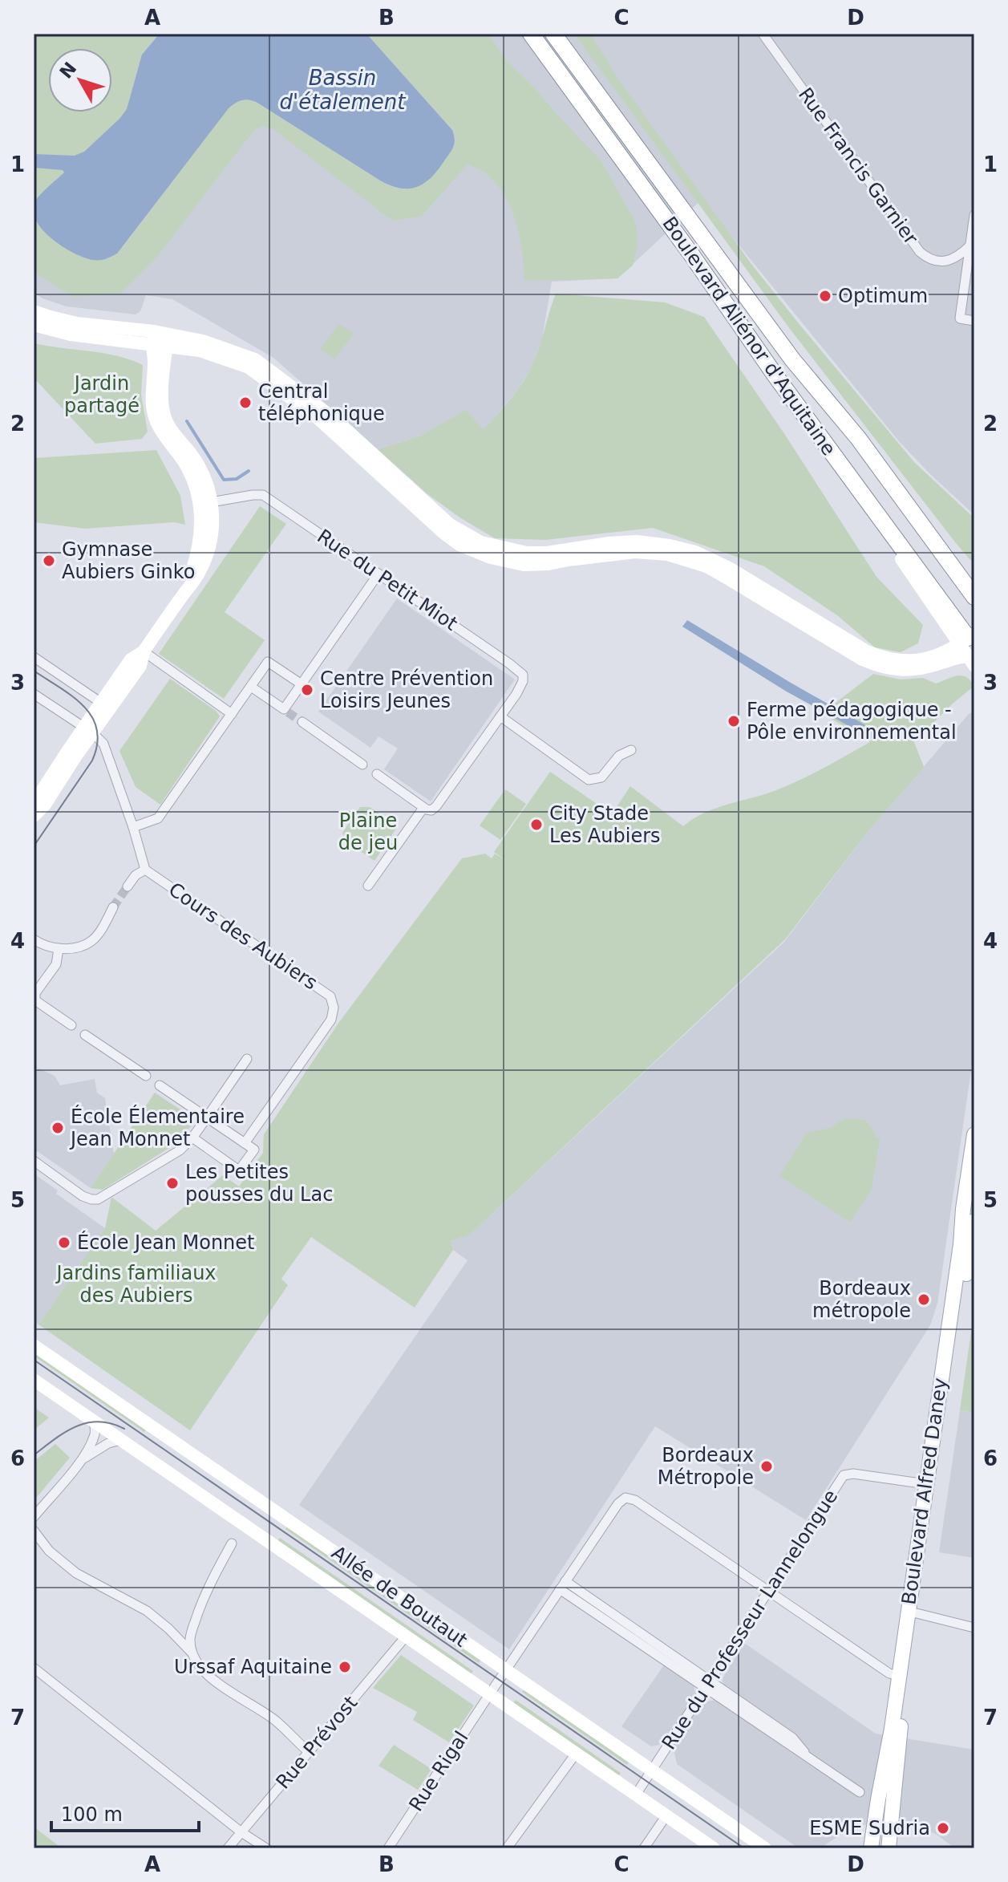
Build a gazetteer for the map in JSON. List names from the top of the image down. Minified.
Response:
{"streets":{"highway":["Boulevard Aliénor d'Aquitaine"],"main road":["Boulevard Alfred Daney"],"street":["Rue Francis Garnier","Rue du Petit Miot","Cours des Aubiers","Allée de Boutaut","Rue du Professeur Lannelongue","Rue Prévost","Rue Rigal"]},"crossings":[["Boulevard Alfred Daney","Rue du Professeur Lannelongue"],["Allée de Boutaut","Rue du Professeur Lannelongue"],["Allée de Boutaut","Rue Prévost"],["Allée de Boutaut","Rue Rigal"],["Rue du Professeur Lannelongue","Rue Rigal"]],"water":["Bassin d'étalement"],"parks":["Jardin partagé","Plaine de jeu","Jardins familiaux des Aubiers"],"places":["Optimum","Central téléphonique","Gymnase Aubiers Ginko","Centre Prévention Loisirs Jeunes","Ferme pédagogique - Pôle environnemental","City Stade Les Aubiers","École Élementaire Jean Monnet","Les Petites pousses du Lac","École Jean Monnet","Bordeaux métropole","Bordeaux Métropole","Urssaf Aquitaine","ESME Sudria"],"scale_bar":"100 m","north":"top left","grid":{"columns":["A","B","C","D"],"rows":["1","2","3","4","5","6","7"]}}
